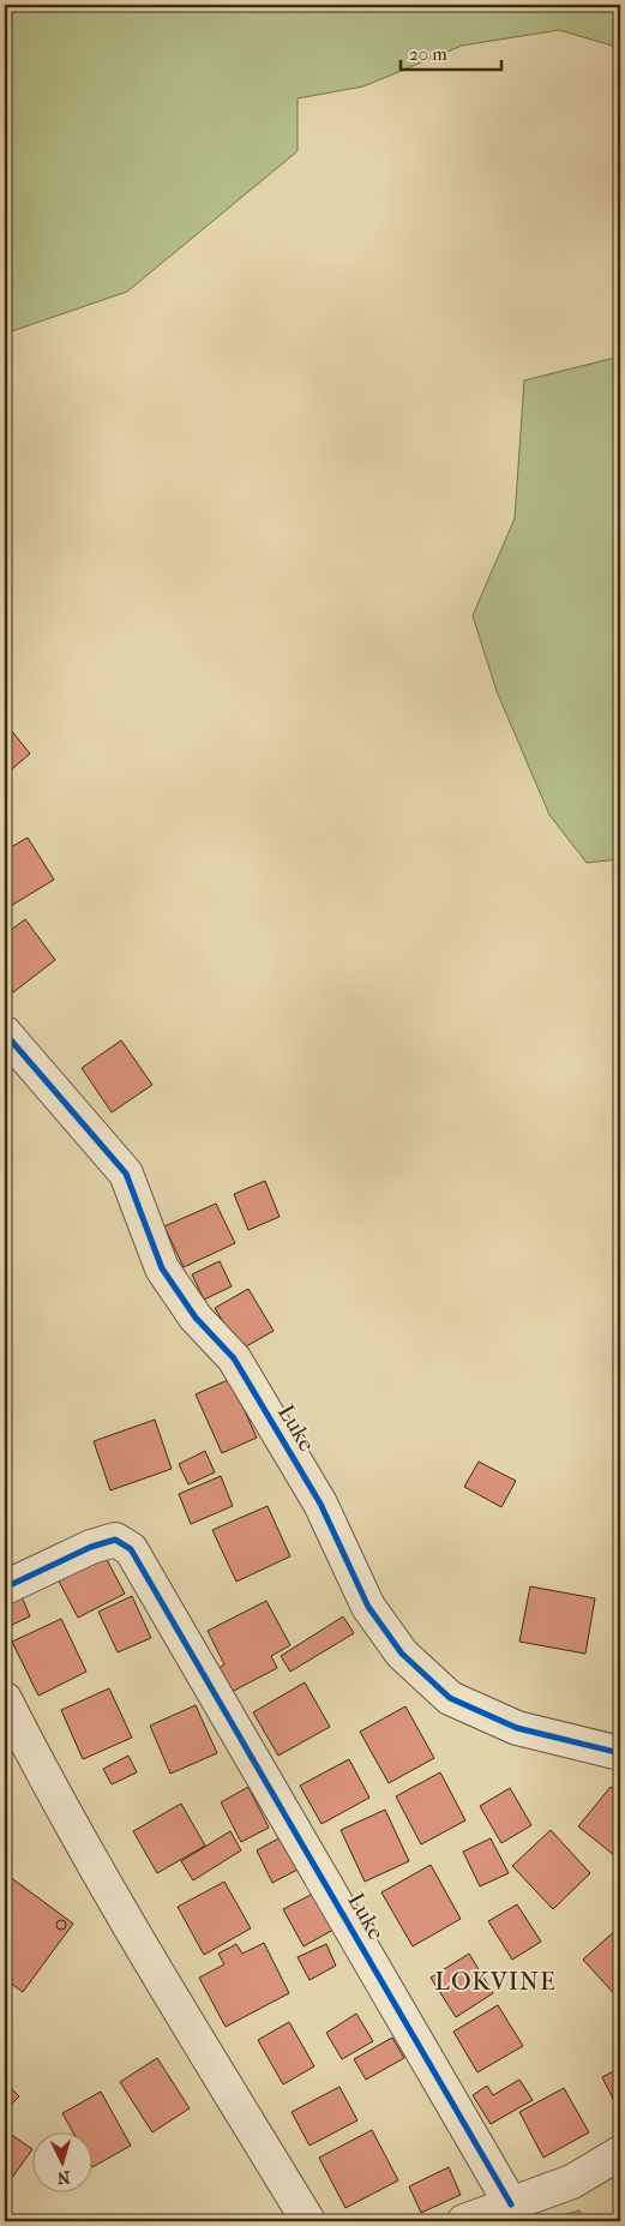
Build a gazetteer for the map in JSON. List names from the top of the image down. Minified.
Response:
{"streets":{"street":["Luke"]},"districts":["LOKVINE"],"scale_bar":"20 m","north":"bottom"}
